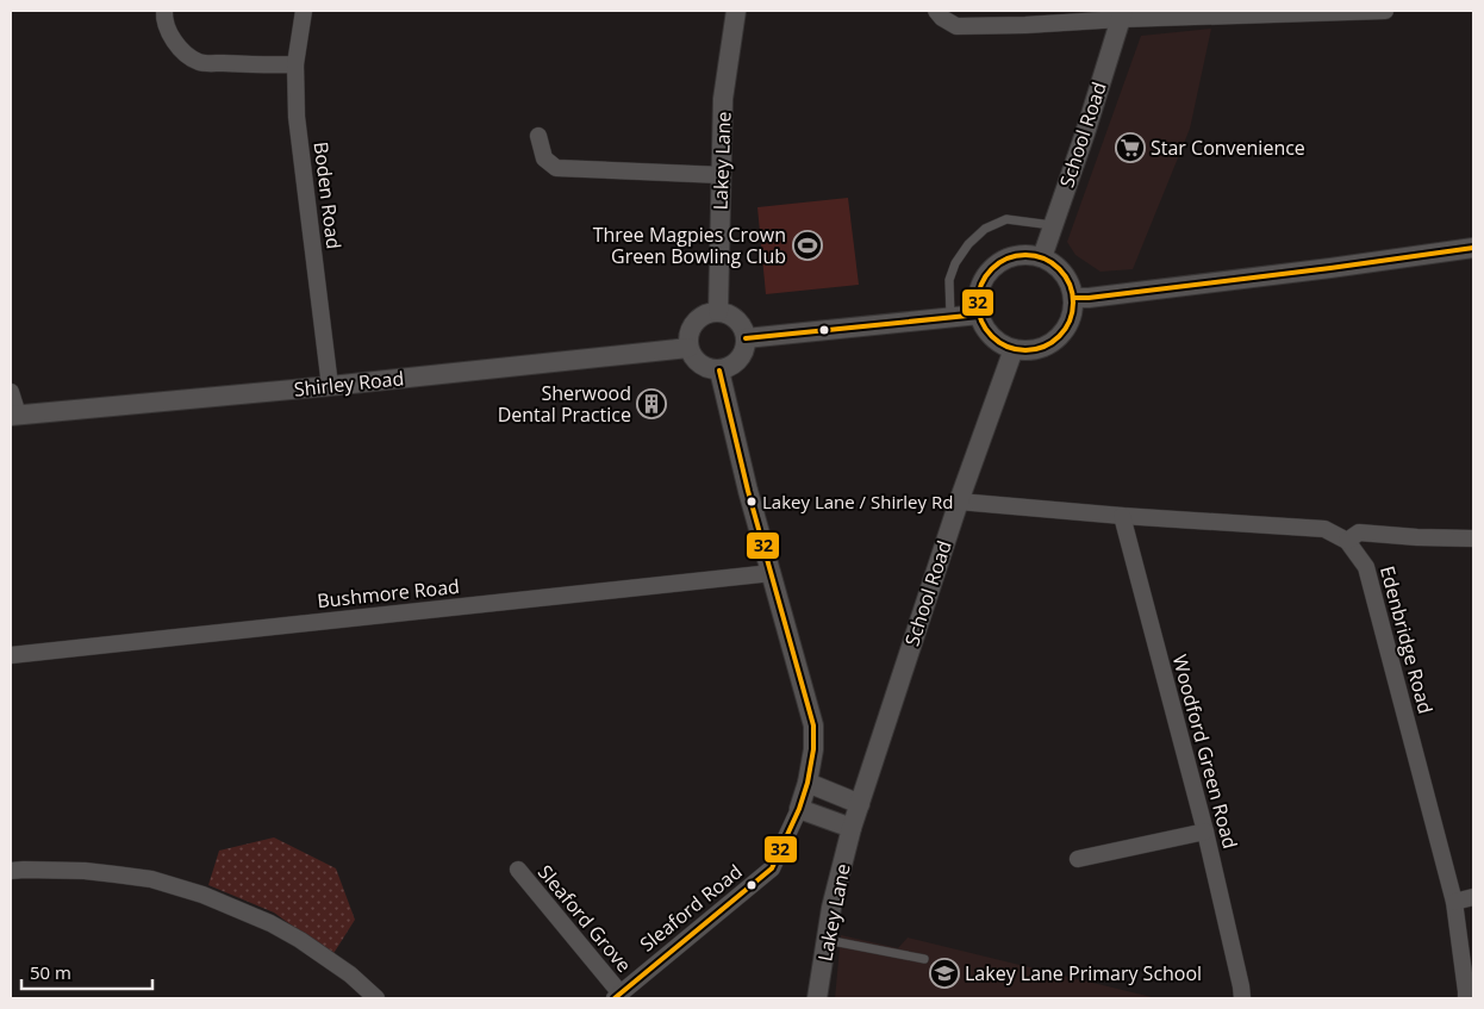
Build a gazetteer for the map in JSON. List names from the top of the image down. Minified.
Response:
{"streets":{"street":["School Road","Lakey Lane","Boden Road","Shirley Road","Bushmore Road","Edenbridge Road","Woodford Green Road","Sleaford Road","Sleaford Grove"]},"crossings":[["School Road","Lakey Lane"],["School Road","Edenbridge Road"],["Lakey Lane","Shirley Road"],["Boden Road","Shirley Road"],["Edenbridge Road","Woodford Green Road"],["Sleaford Road","Sleaford Grove"]],"places":{"supermarket":["Star Convenience"],"sports":["Three Magpies Crown Green Bowling Club"],"building":["Sherwood Dental Practice"],"other":["Lakey Lane / Shirley Rd"],"school or university":["Lakey Lane Primary School"]},"lines":["transit line 32"],"scale_bar":"50 m"}
